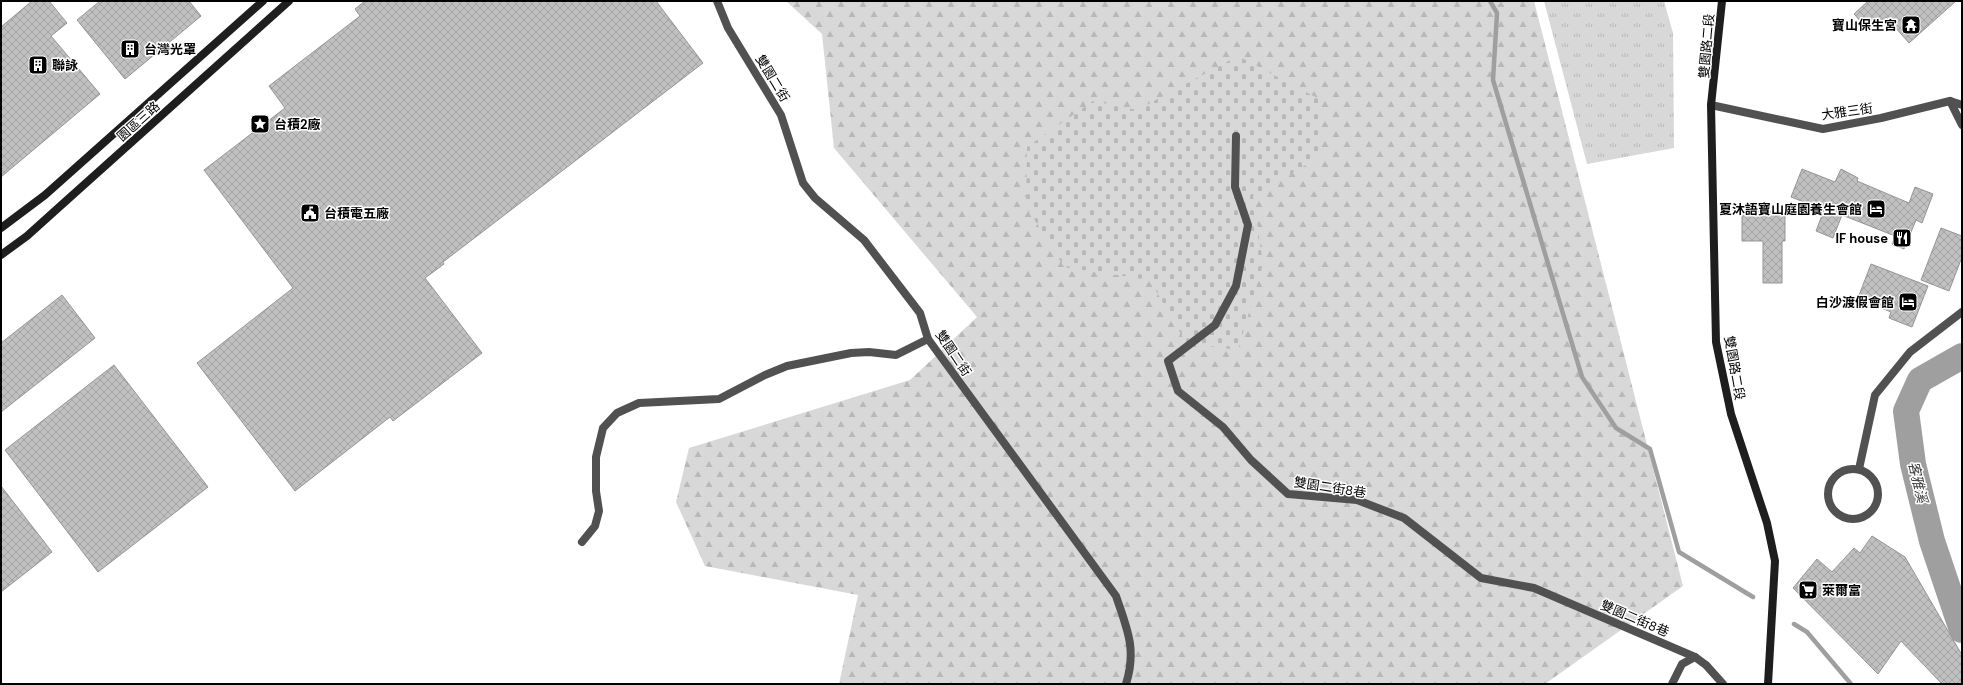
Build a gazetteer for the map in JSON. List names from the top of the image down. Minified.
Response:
{"streets":{"street":["雙園路二段","雙園二街","大雅三街","園區三路","雙園二街8巷"]},"crossings":[["雙園路二段","大雅三街"]],"water":["客雅溪"],"places":{"temple":["寶山保生宮"],"building":["台灣光罩","聯詠"],"place":["台積2廠"],"hotel":["夏沐語寶山庭園養生會館","白沙渡假會館"],"public building":["台積電五廠"],"restaurant":["IF house"],"supermarket":["萊爾富"]}}
